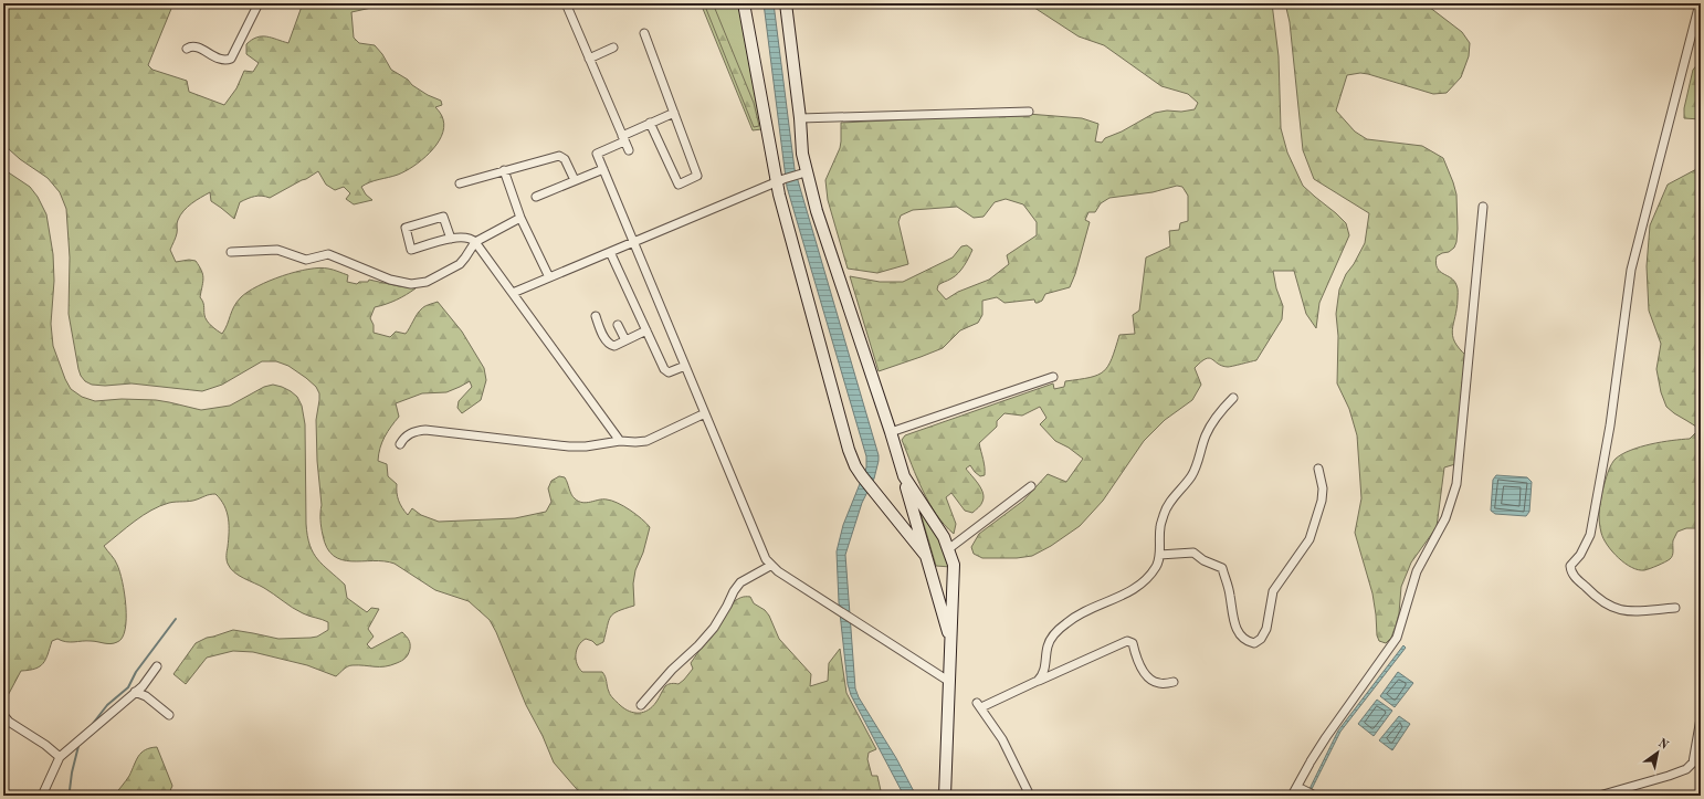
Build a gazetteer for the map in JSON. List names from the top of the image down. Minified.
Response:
{"north":"top right"}
